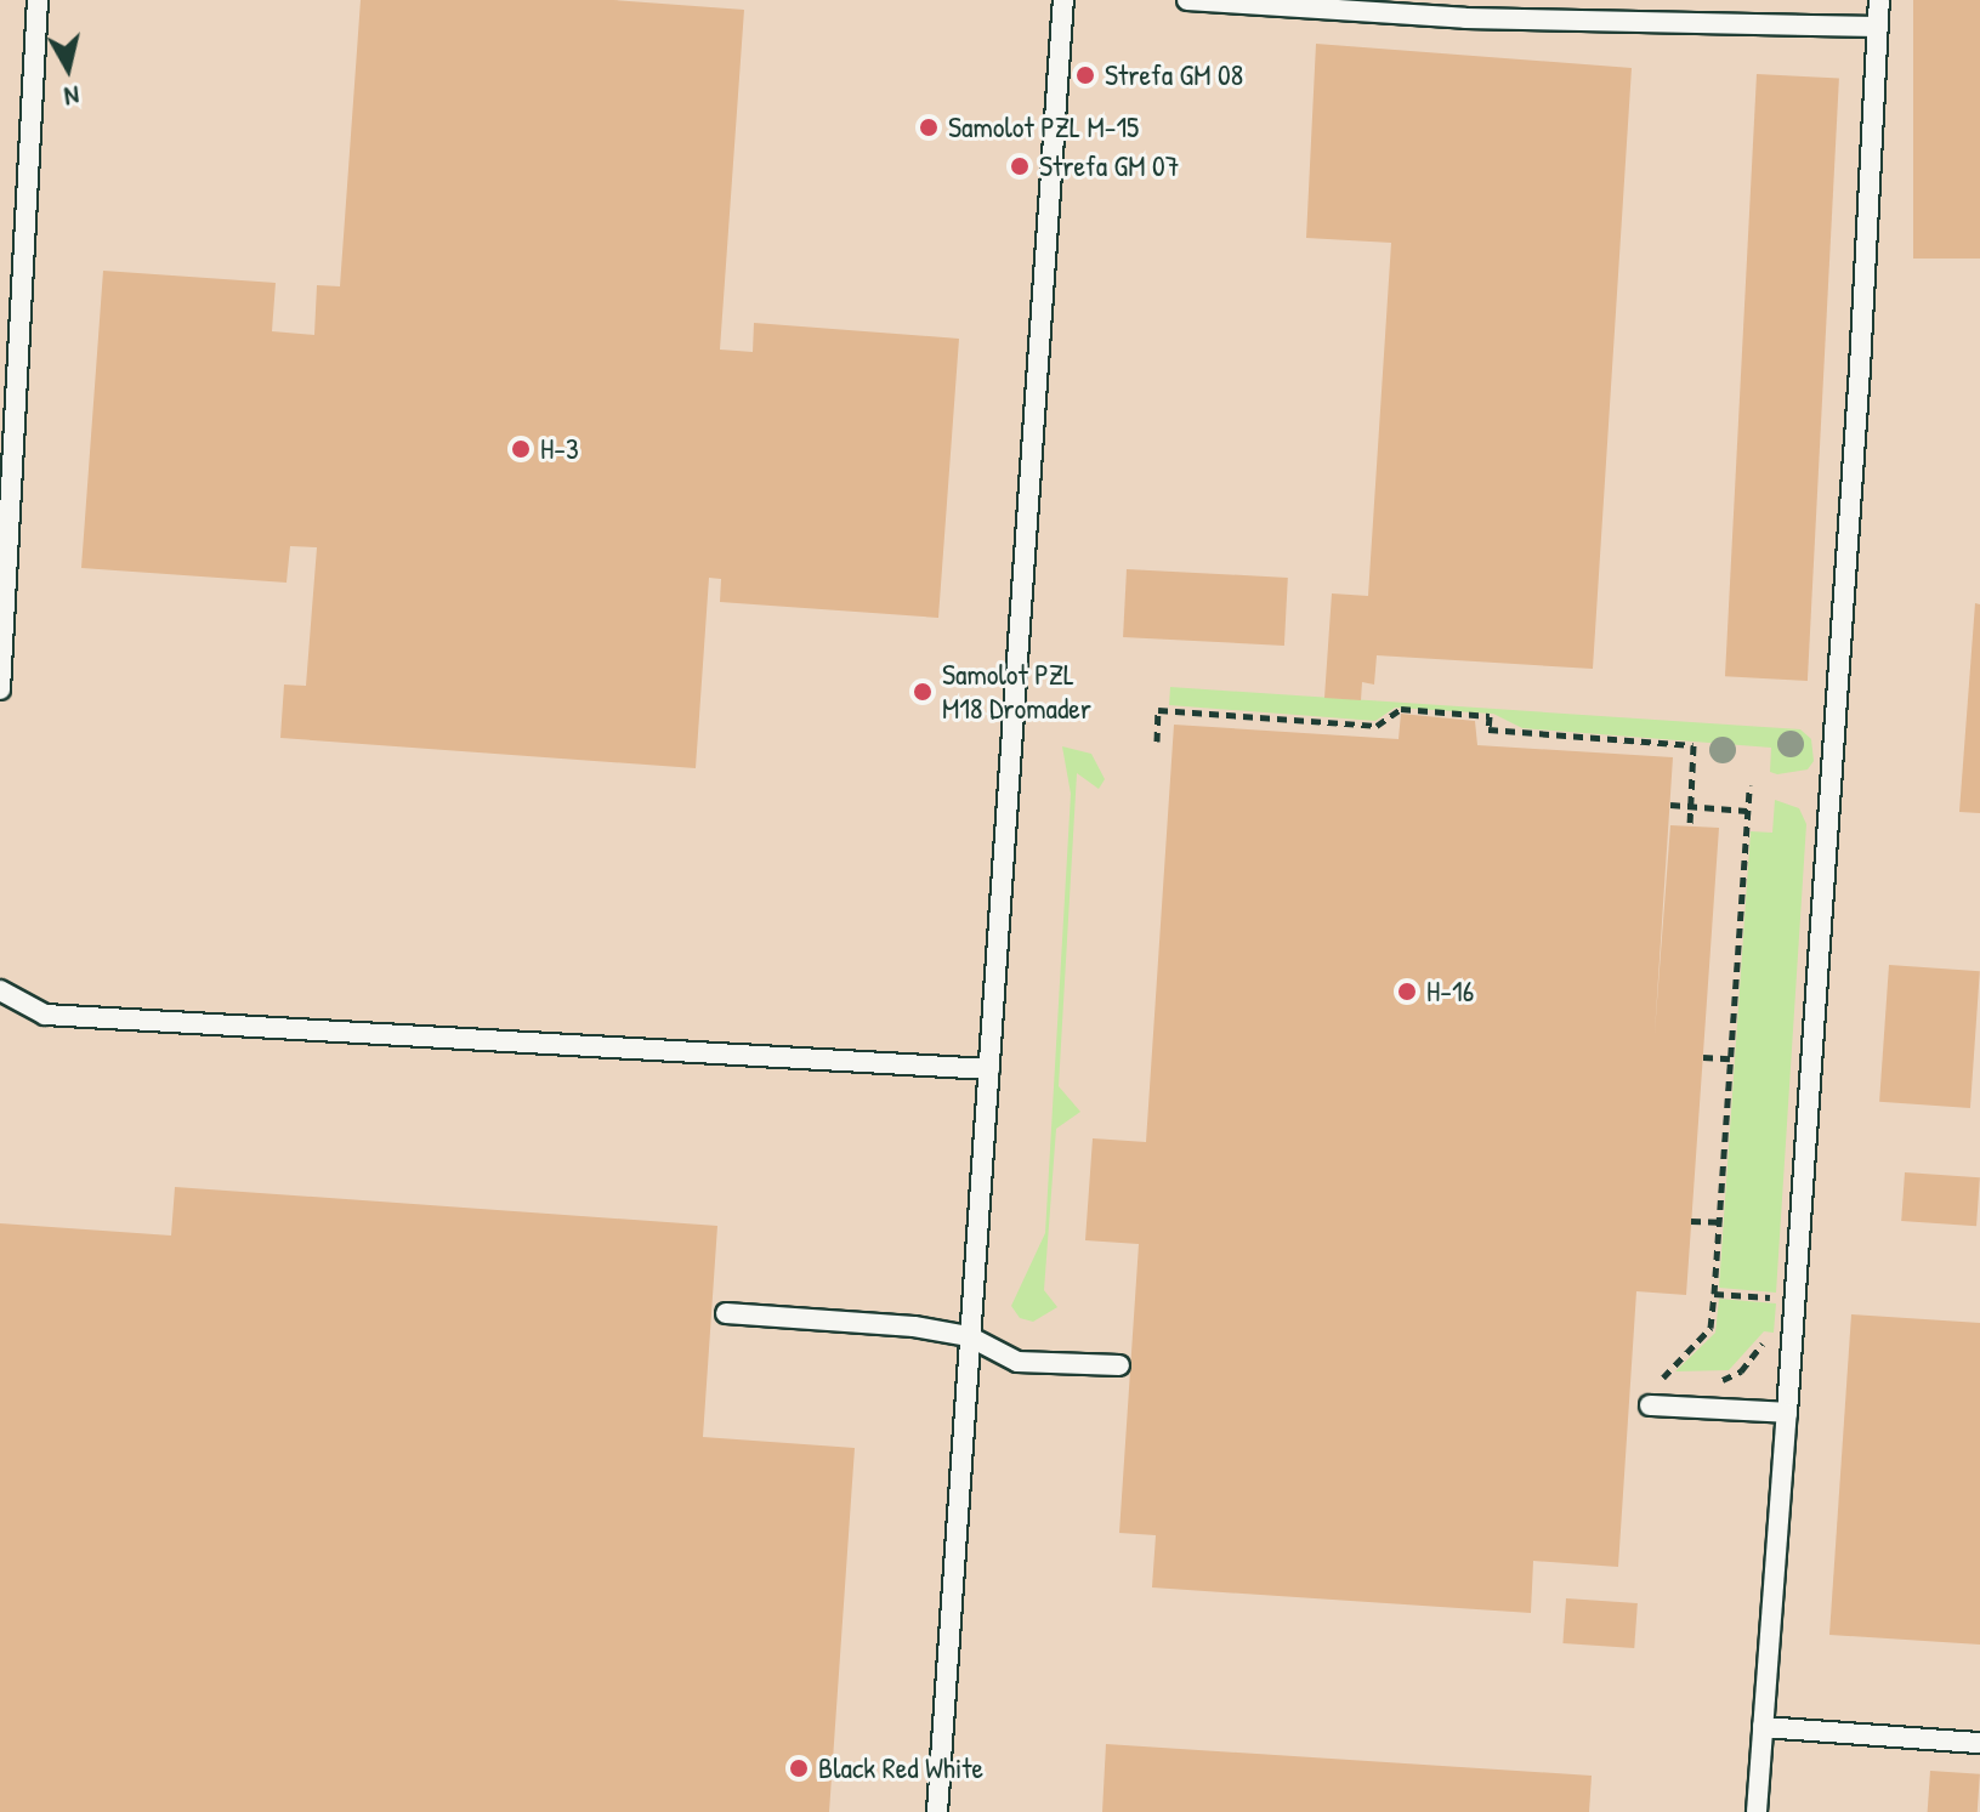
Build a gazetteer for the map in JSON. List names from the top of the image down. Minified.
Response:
{"places":["Strefa GM 08","Samolot PZL M-15","Strefa GM 07","H-3","Samolot PZL M18 Dromader","H-16","Black Red White"],"north":"bottom"}
